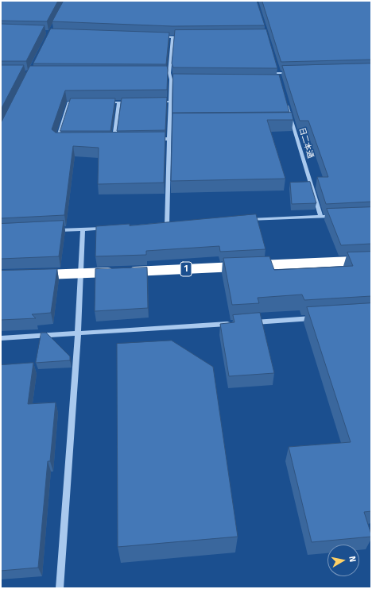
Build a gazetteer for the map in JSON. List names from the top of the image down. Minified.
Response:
{"streets":{"highway":["1"],"street":["日二本通"]},"north":"right"}
